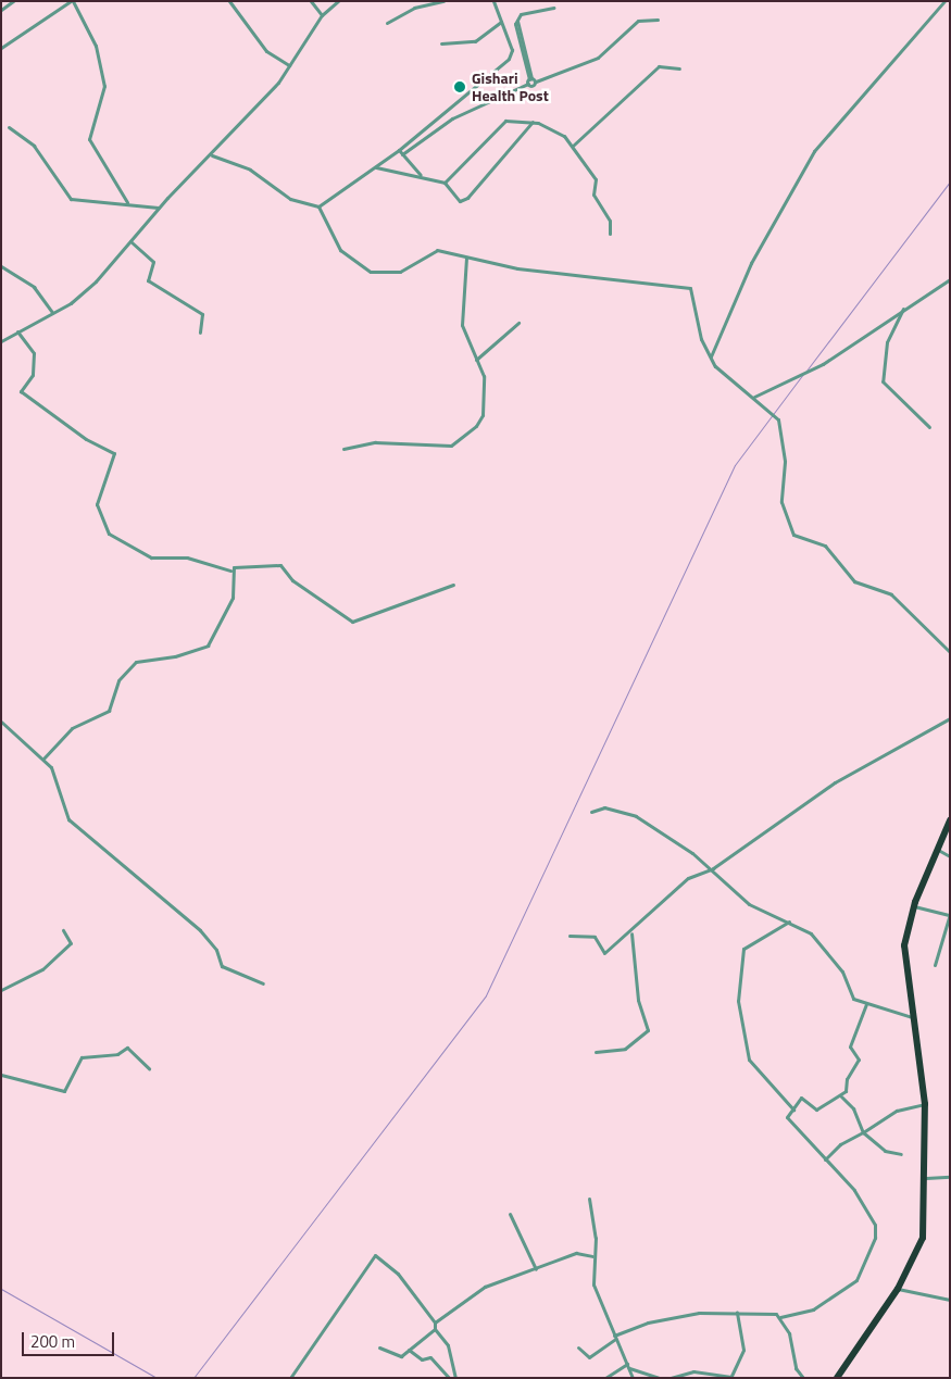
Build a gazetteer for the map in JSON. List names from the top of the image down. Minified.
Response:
{"places":["Gishari Health Post"],"scale_bar":"200 m"}
